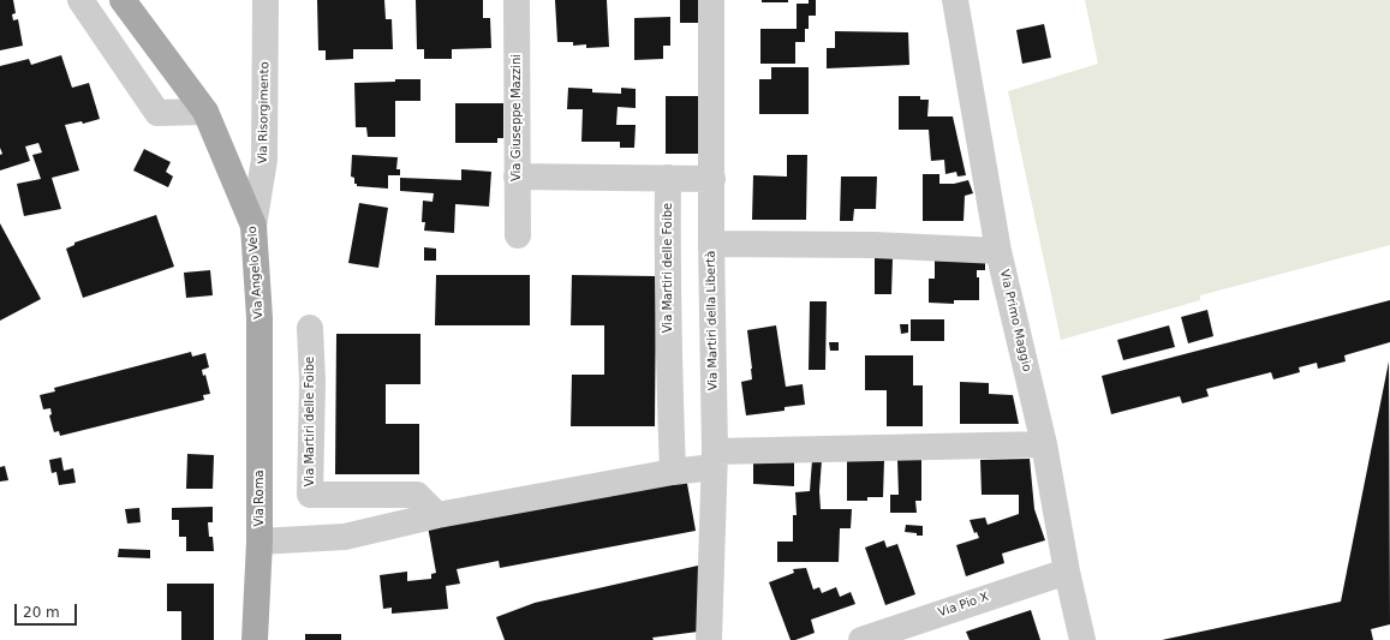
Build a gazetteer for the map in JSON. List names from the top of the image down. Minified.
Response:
{"streets":{"main road":["Via Angelo Velo","Via Roma"],"street":["Via Risorgimento","Via Giuseppe Mazzini","Via Martiri delle Foibe","Via Martiri della Libertà","Via Primo Maggio","Via Pio X"]},"crossings":[["Via Risorgimento","Via Angelo Velo"],["Via Angelo Velo","Via Roma"],["Via Primo Maggio","Via Pio X"]],"scale_bar":"20 m"}
